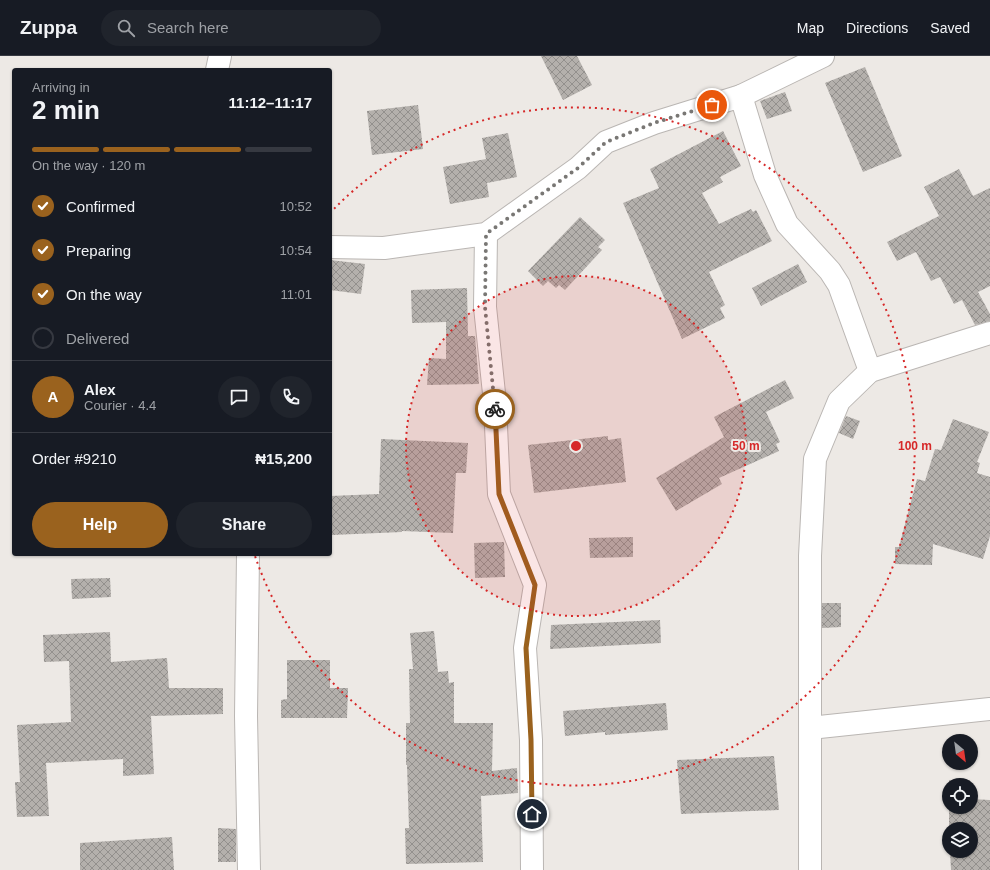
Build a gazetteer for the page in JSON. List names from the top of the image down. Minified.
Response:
{"north":"bottom right","page":{"header":"Zuppa","search":"Search here","nav":["Map","Directions","Saved"],"heading":["2 min","Arriving in","11:12–11:17"],"panel":["Alex","Courier · 4.4","Order #9210","₦15,200"],"bar":"On the way · 120 m","list":[["Confirmed","10:52"],["Preparing","10:54"],["On the way","11:01"],"Delivered"],"round":"A","buttons":["Help","Share"]},"rings":["50 m","100 m"]}
